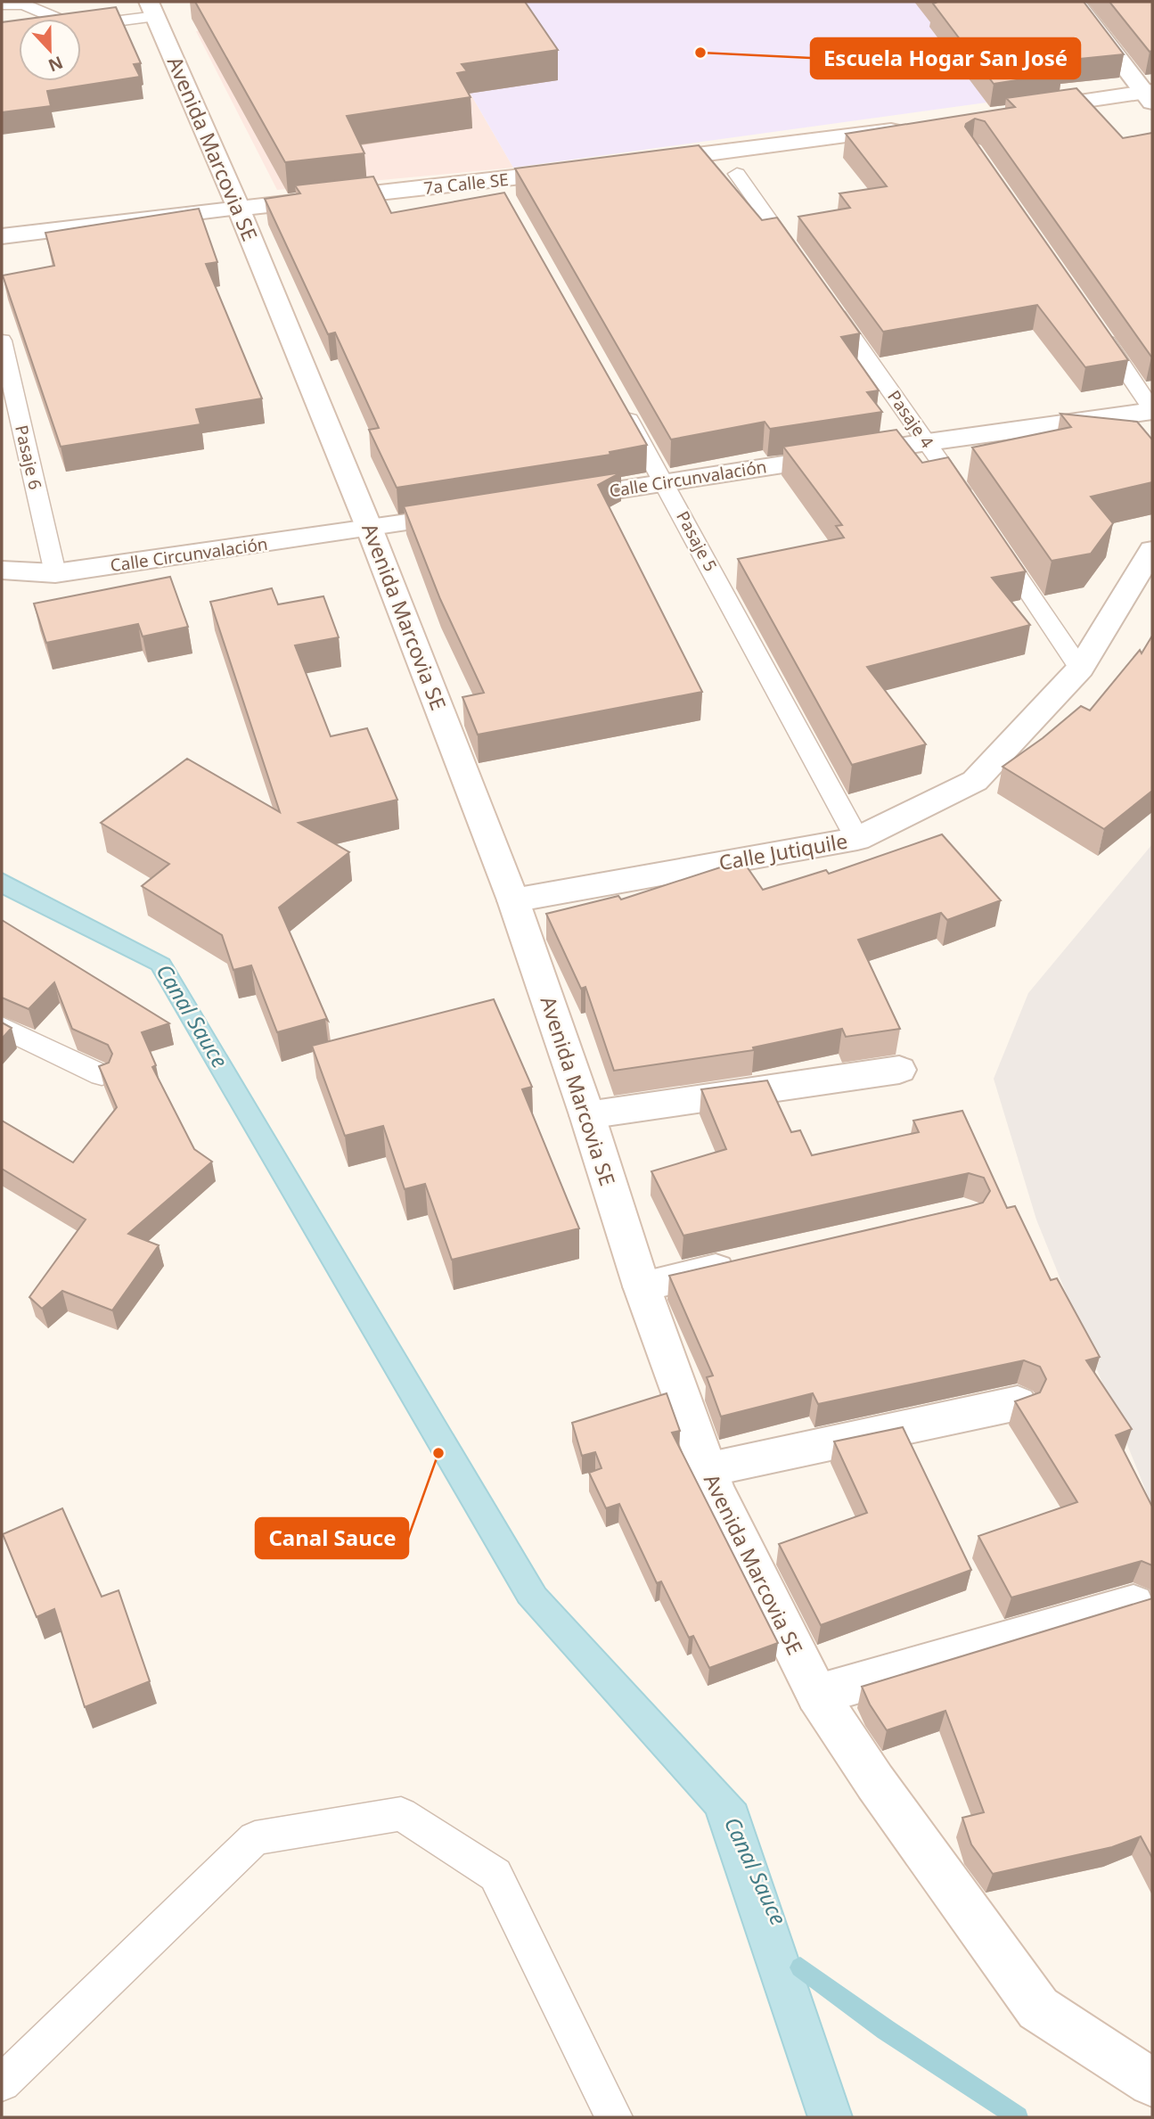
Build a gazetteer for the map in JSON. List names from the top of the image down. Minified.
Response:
{"streets":{"street":["Avenida Marcovia SE","7a Calle SE","Calle Circunvalación","Calle Jutiquile"],"lane":["Pasaje 4","Pasaje 6","Pasaje 5"]},"crossings":[["Avenida Marcovia SE","7a Calle SE"],["Avenida Marcovia SE","Calle Circunvalación"],["Avenida Marcovia SE","Calle Jutiquile"],["Pasaje 4","Calle Circunvalación"],["Pasaje 6","Calle Circunvalación"],["Calle Circunvalación","Pasaje 5"],["Pasaje 5","Calle Jutiquile"]],"water":["Canal Sauce"],"places":["Escuela Hogar San José","Canal Sauce"],"north":"bottom"}
